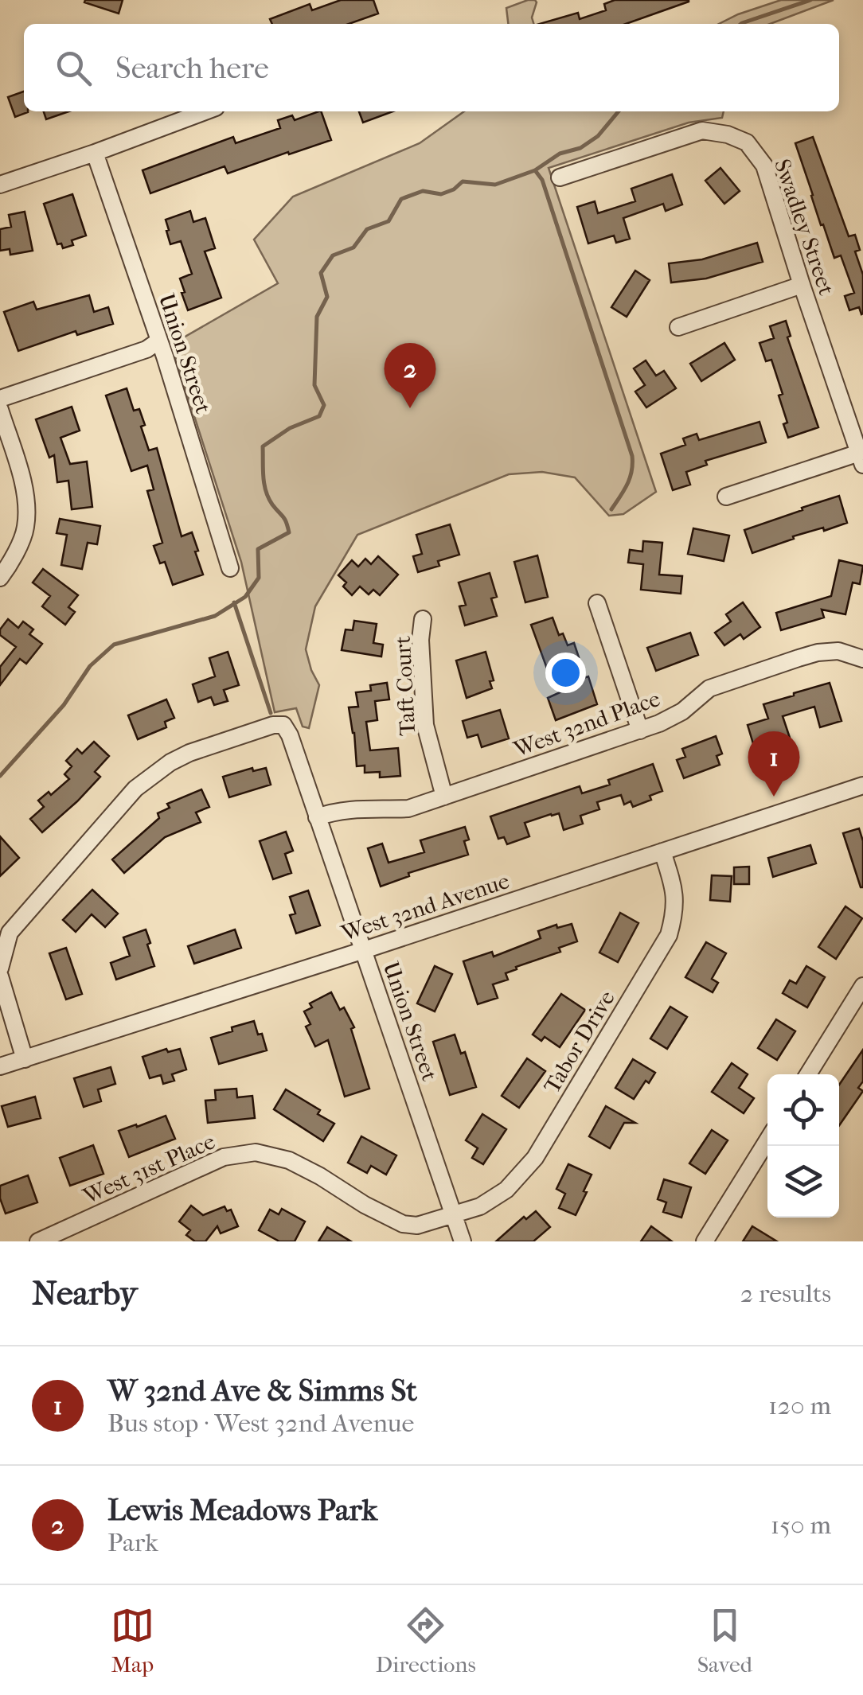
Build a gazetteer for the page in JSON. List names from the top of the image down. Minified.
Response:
{"streets":{"street":["Swadley Street","Union Street","Taft Court","West 32nd Place","West 32nd Avenue","Tabor Drive","West 31st Place"]},"crossings":[["Union Street","West 32nd Place"],["Union Street","West 32nd Avenue"],["Union Street","Tabor Drive"],["Union Street","West 31st Place"],["Taft Court","West 32nd Place"],["West 32nd Avenue","Tabor Drive"],["Tabor Drive","West 31st Place"]],"page":{"search":"Search here","pins":["2","1"],"heading":["Nearby","2 results"],"list":[{"mark":"1","name":"W 32nd Ave & Simms St","note":"Bus stop · West 32nd Avenue","value":"120 m"},{"mark":"2","name":"Lewis Meadows Park","note":"Park","value":"150 m"}],"nav":["Map","Directions","Saved"]}}
